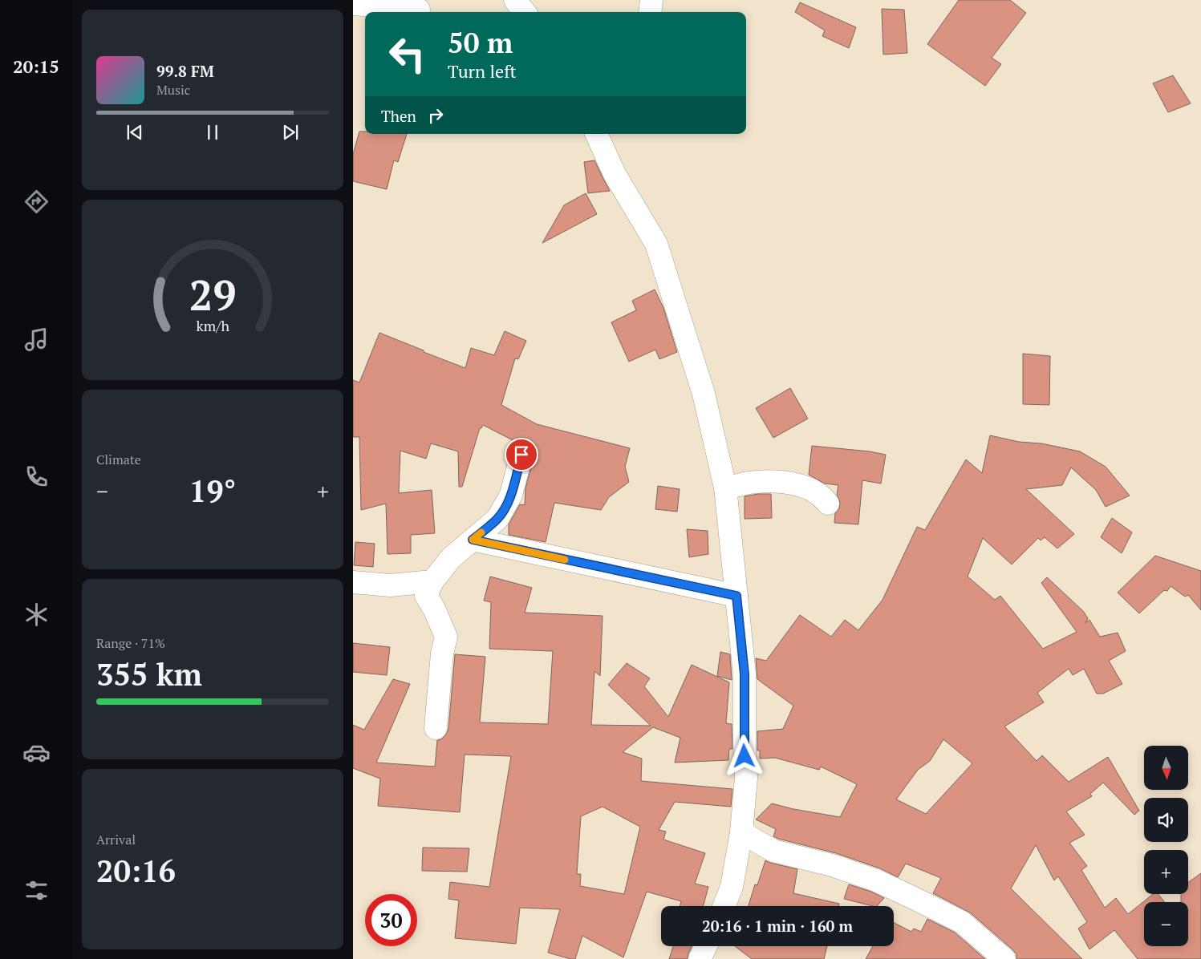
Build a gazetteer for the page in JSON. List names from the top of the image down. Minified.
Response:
{"north":"bottom","page":{"tabs":"20:15","turn":["50 m","Turn left"],"song":["99.8 FM","Music"],"then":"Then","tile":["Climate",["Range · 71%","355 km"],["Arrival","20:16"]],"heat":["−","19°","+"],"map_buttons":["+","−"],"limit":"30","trip":"20:16 · 1 min · 160 m","gauge":["29","km/h"]}}
